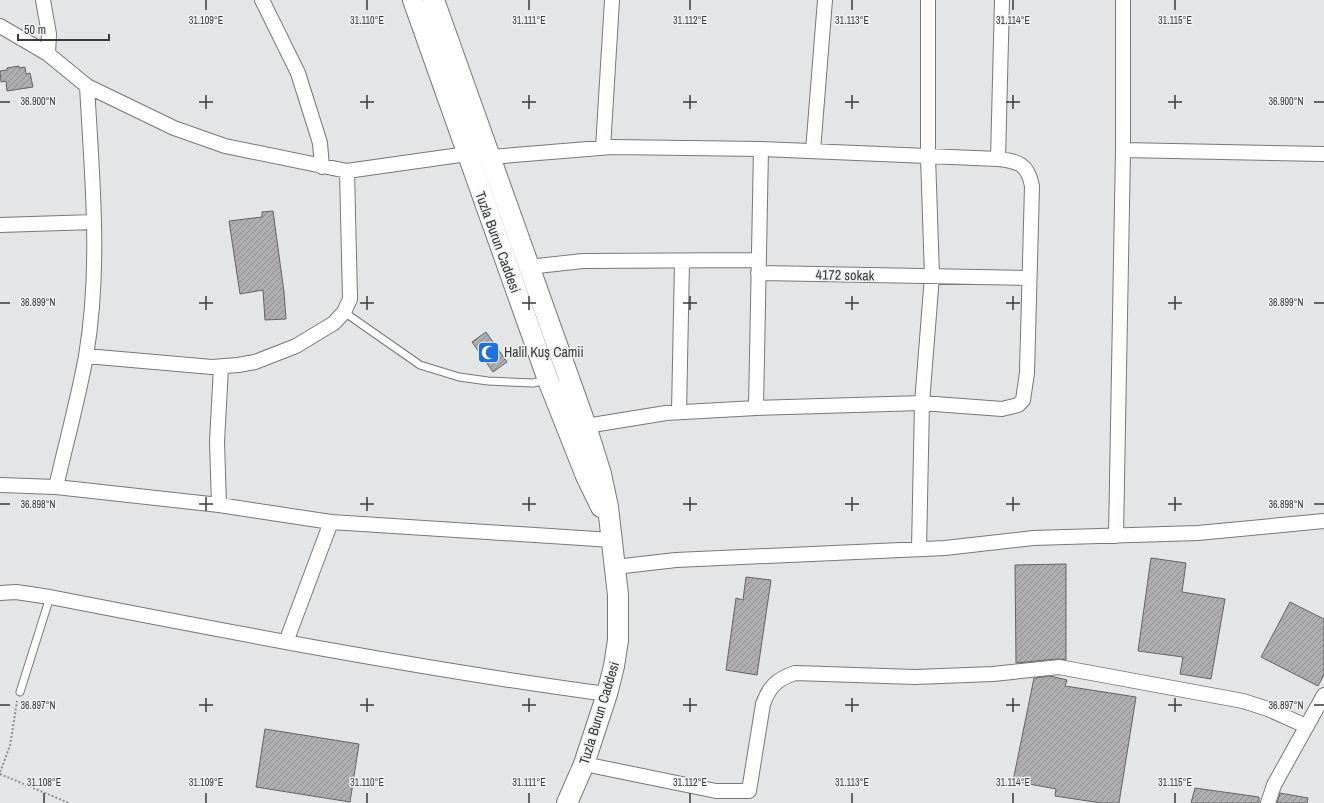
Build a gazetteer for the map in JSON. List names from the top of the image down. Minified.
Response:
{"streets":{"main road":["Tuzla Burun Caddesi"],"street":["4172 sokak"]},"crossings":[["Tuzla Burun Caddesi","4172 sokak"]],"places":{"mosque":["Halil Kuş Camii"]},"scale_bar":"50 m","coordinates":["31.109°E","31.110°E","31.111°E","31.112°E","31.113°E","31.114°E","31.115°E","36.900°N","36.899°N","36.898°N","36.897°N","31.108°E"]}
